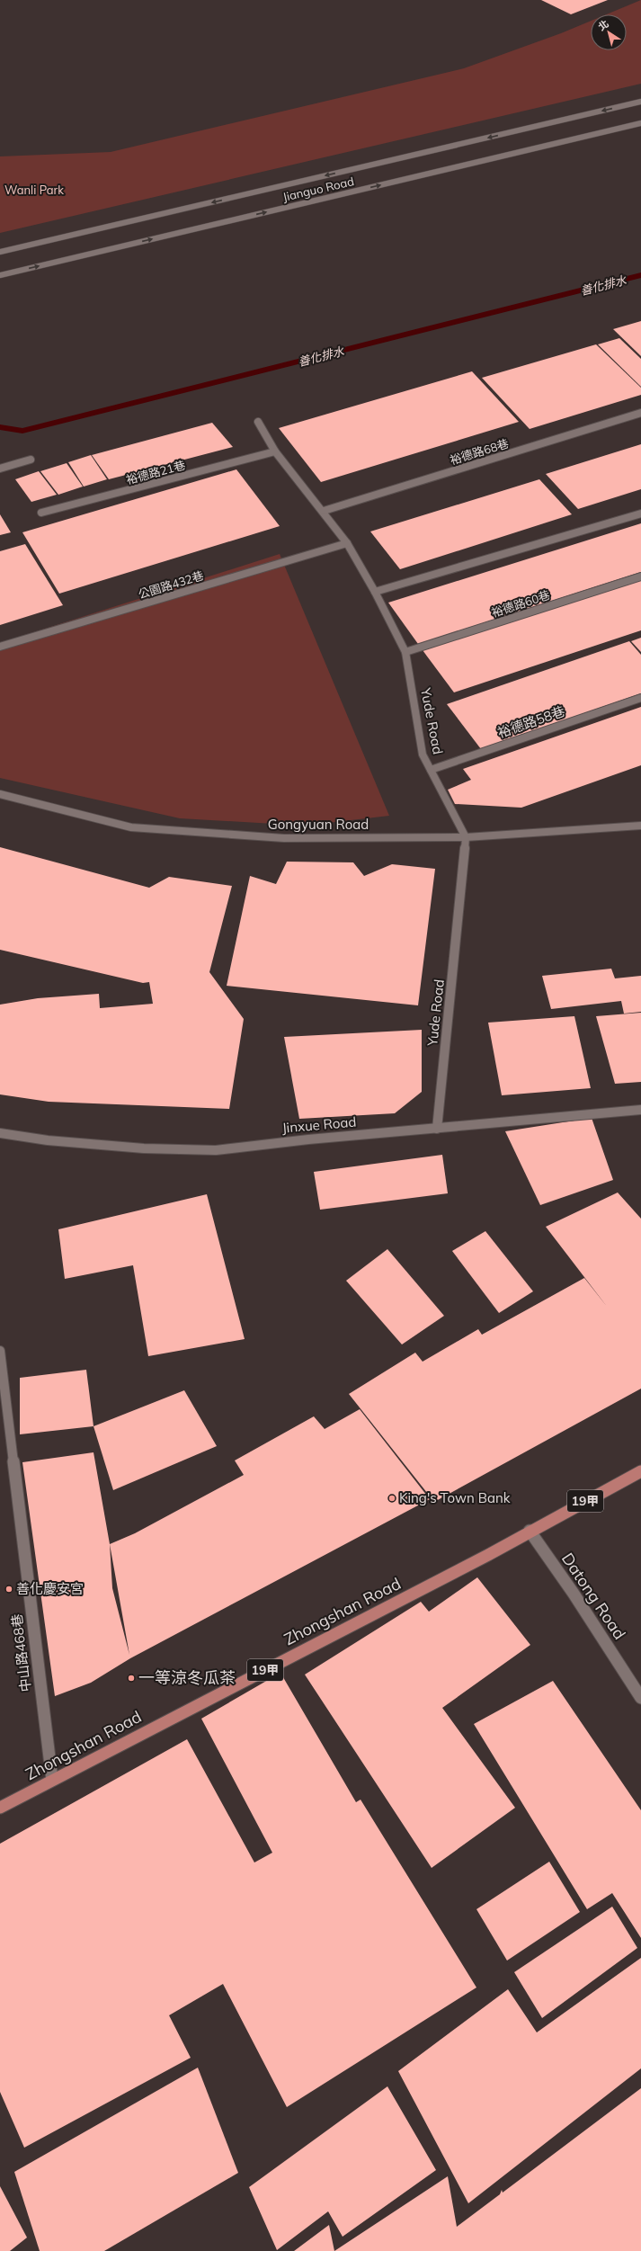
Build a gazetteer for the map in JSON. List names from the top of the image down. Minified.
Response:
{"streets":{"main road":["19甲","Zhongshan Road"],"street":["Jianguo Road","裕德路68巷","裕德路21巷","公園路432巷","裕德路60巷","Yude Road","裕德路58巷","Gongyuan Road","Jinxue Road","Datong Road","中山路468巷"]},"crossings":[["裕德路68巷","Yude Road"],["裕德路21巷","Yude Road"],["公園路432巷","Yude Road"],["裕德路60巷","Yude Road"],["Yude Road","裕德路58巷"],["Yude Road","Gongyuan Road"],["Yude Road","Jinxue Road"],["Datong Road","Zhongshan Road"],["Zhongshan Road","中山路468巷"]],"water":["善化排水"],"parks":["Wanli Park"],"places":["King's Town Bank","善化慶安宮","一等涼冬瓜茶"],"north":"top left"}
